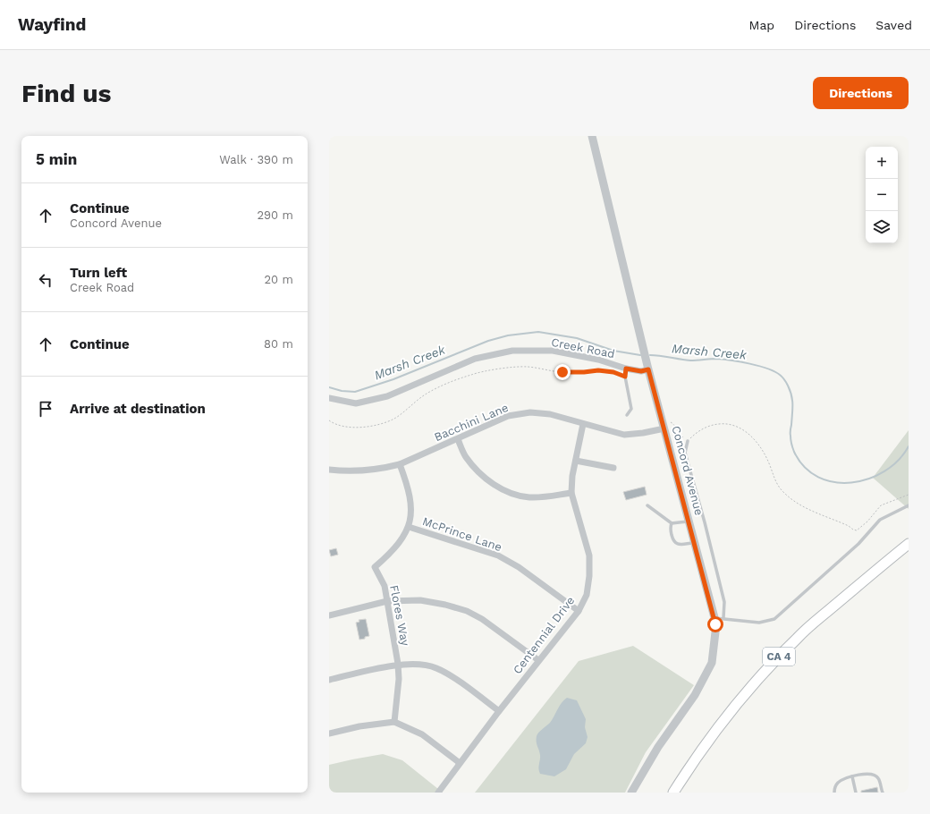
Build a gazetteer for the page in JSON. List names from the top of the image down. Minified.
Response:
{"streets":{"highway":["CA 4"],"street":["Creek Road","Bacchini Lane","Concord Avenue","McPrince Lane","Flores Way","Centennial Drive"]},"crossings":[["Creek Road","Concord Avenue"],["Bacchini Lane","Concord Avenue"],["Bacchini Lane","Flores Way"],["Bacchini Lane","Centennial Drive"],["McPrince Lane","Flores Way"],["McPrince Lane","Centennial Drive"]],"water":["Marsh Creek"],"page":{"header":"Wayfind","nav":["Map","Directions","Saved"],"buttons":"Directions","title":"Find us","heading":["5 min","Walk · 390 m"],"map_buttons":["+","−"],"list":[["Continue","Concord Avenue","290 m"],["Turn left","Creek Road","20 m"],["Continue","80 m"],"Arrive at destination"]}}
